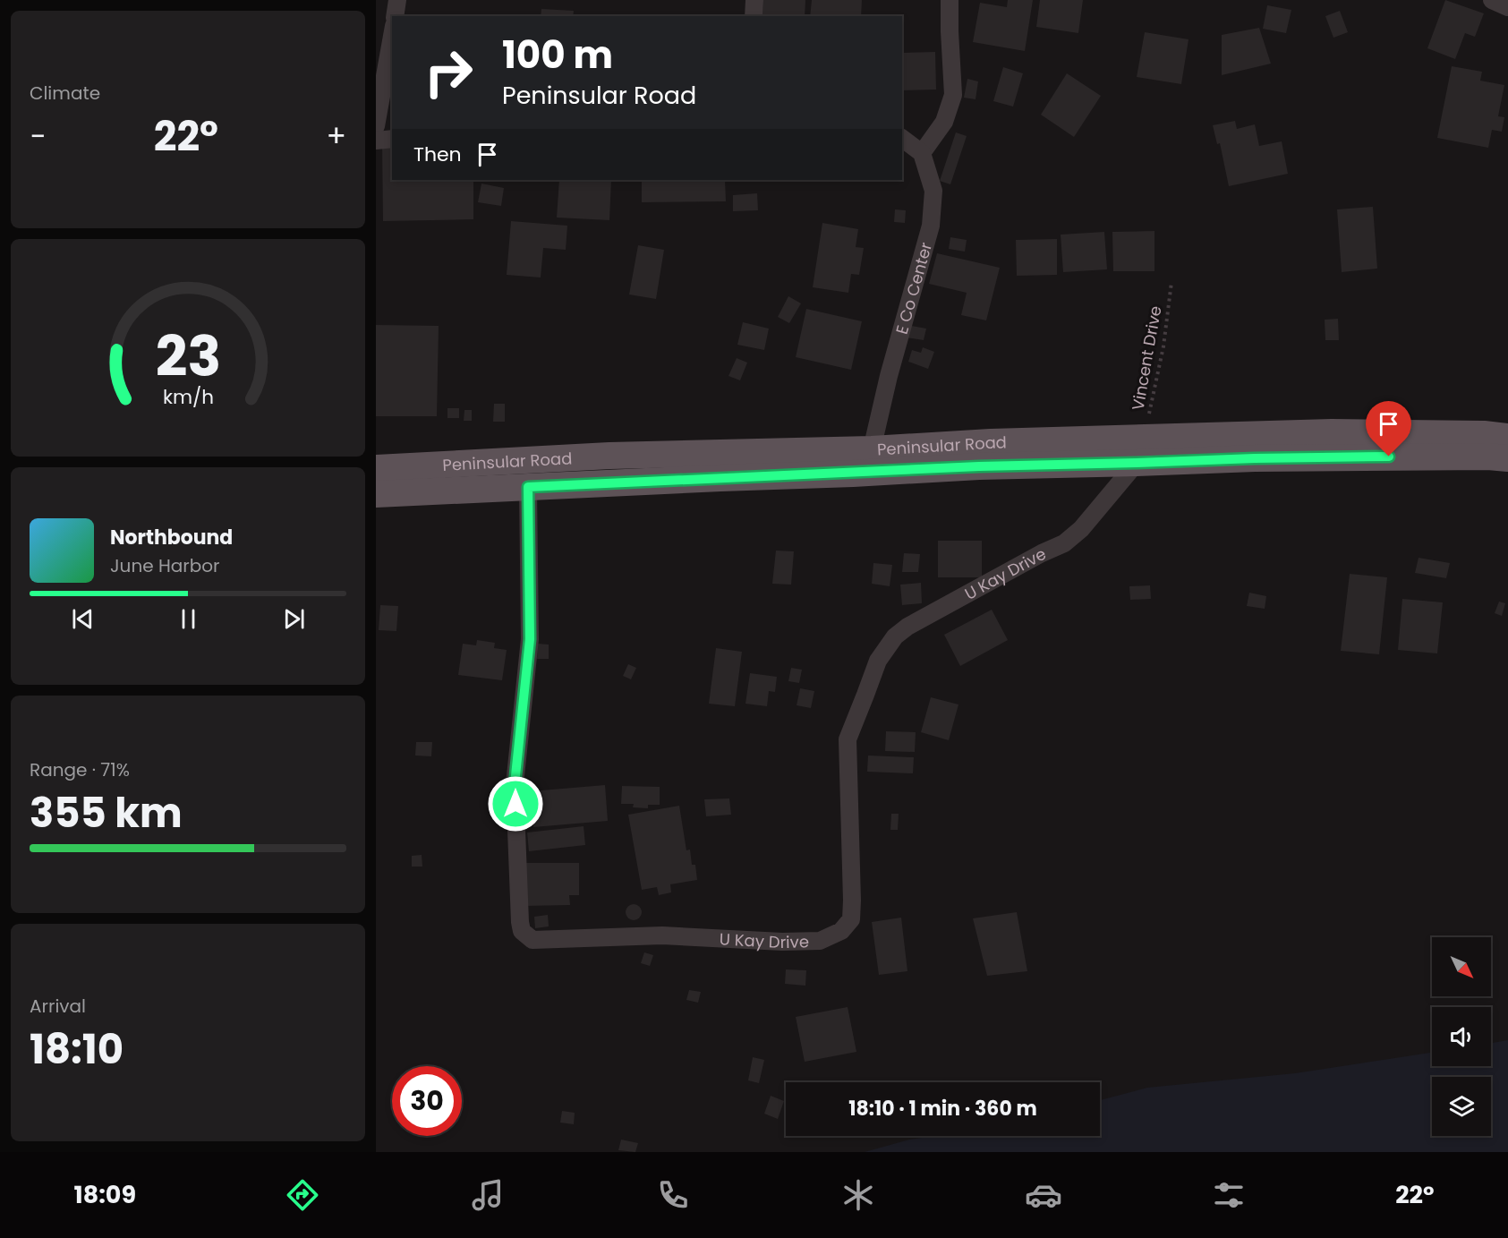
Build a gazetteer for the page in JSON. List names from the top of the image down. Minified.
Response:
{"streets":{"main road":["Peninsular Road"],"street":["E Co Center","U Kay Drive"],"path":["Vincent Drive"]},"crossings":[["E Co Center","Peninsular Road"],["Vincent Drive","Peninsular Road"],["Vincent Drive","U Kay Drive"],["Peninsular Road","U Kay Drive"]],"north":"bottom right","page":{"tile":["Climate",["Range · 71%","355 km"],["Arrival","18:10"]],"turn":["100 m","Peninsular Road"],"heat":["−","22°","+"],"then":"Then","song":["Northbound","June Harbor"],"limit":"30","trip":"18:10 · 1 min · 360 m","tabs":["18:09","22°"],"gauge":["23","km/h"]}}
